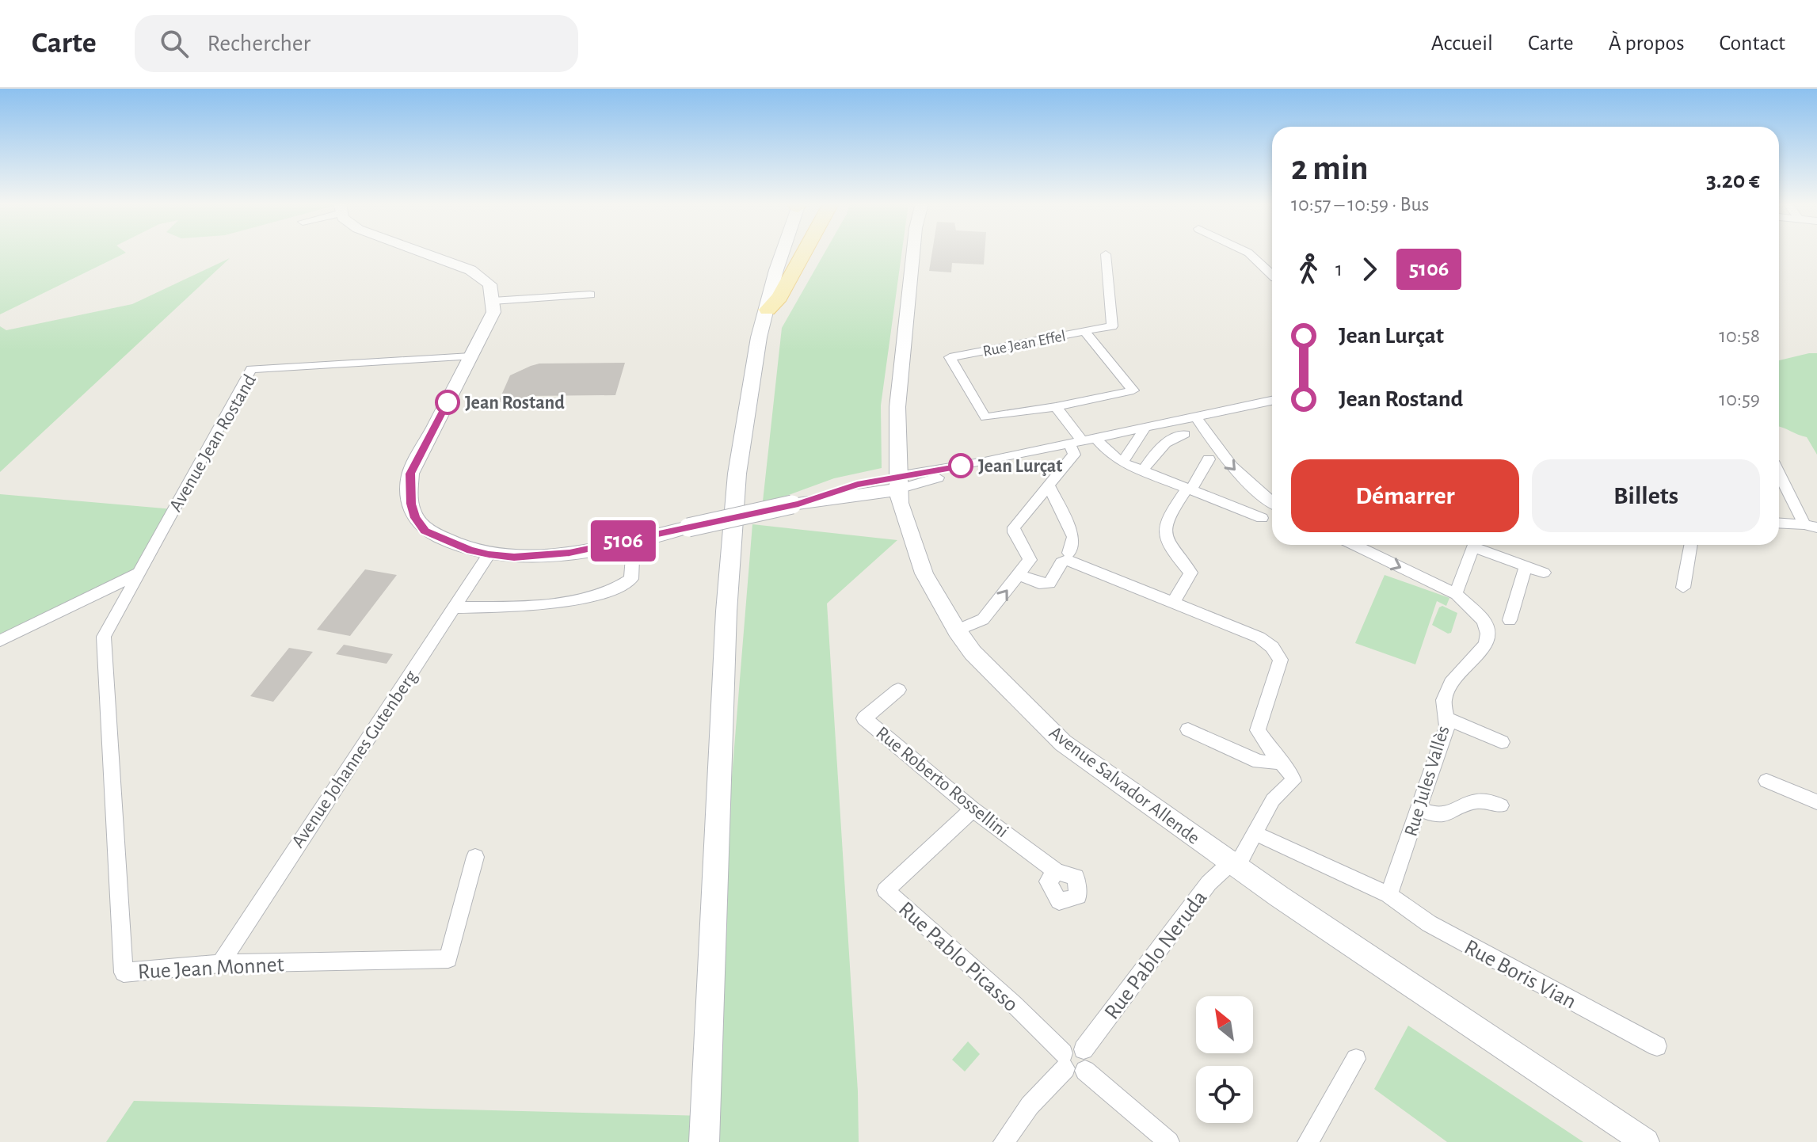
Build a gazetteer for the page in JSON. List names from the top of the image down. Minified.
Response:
{"streets":{"street":["Rue Jean Effel","Avenue Jean Rostand","Avenue Johannes Gutenberg","Rue Jules Vallès","Rue Roberto Rossellini","Avenue Salvador Allende","Rue Pablo Neruda","Rue Pablo Picasso","Rue Jean Monnet","Rue Boris Vian"]},"crossings":[["Avenue Jean Rostand","Rue Jean Monnet"],["Avenue Johannes Gutenberg","Rue Jean Monnet"],["Rue Jules Vallès","Rue Boris Vian"],["Rue Roberto Rossellini","Rue Pablo Picasso"],["Avenue Salvador Allende","Rue Pablo Neruda"],["Rue Pablo Neruda","Rue Pablo Picasso"]],"places":["Jean Rostand","Jean Lurçat"],"lines":["bus line 5106"],"north":"top left","page":{"header":"Carte","search":"Rechercher","nav":["Accueil","Carte","À propos","Contact"],"on_map":"5106","heading":["2 min","10:57 – 10:59 · Bus","3.20 €"],"legs":["1","5106"],"list":[{"name":"Jean Lurçat","value":"10:58"},{"name":"Jean Rostand","value":"10:59"}],"buttons":["Démarrer","Billets"]}}
